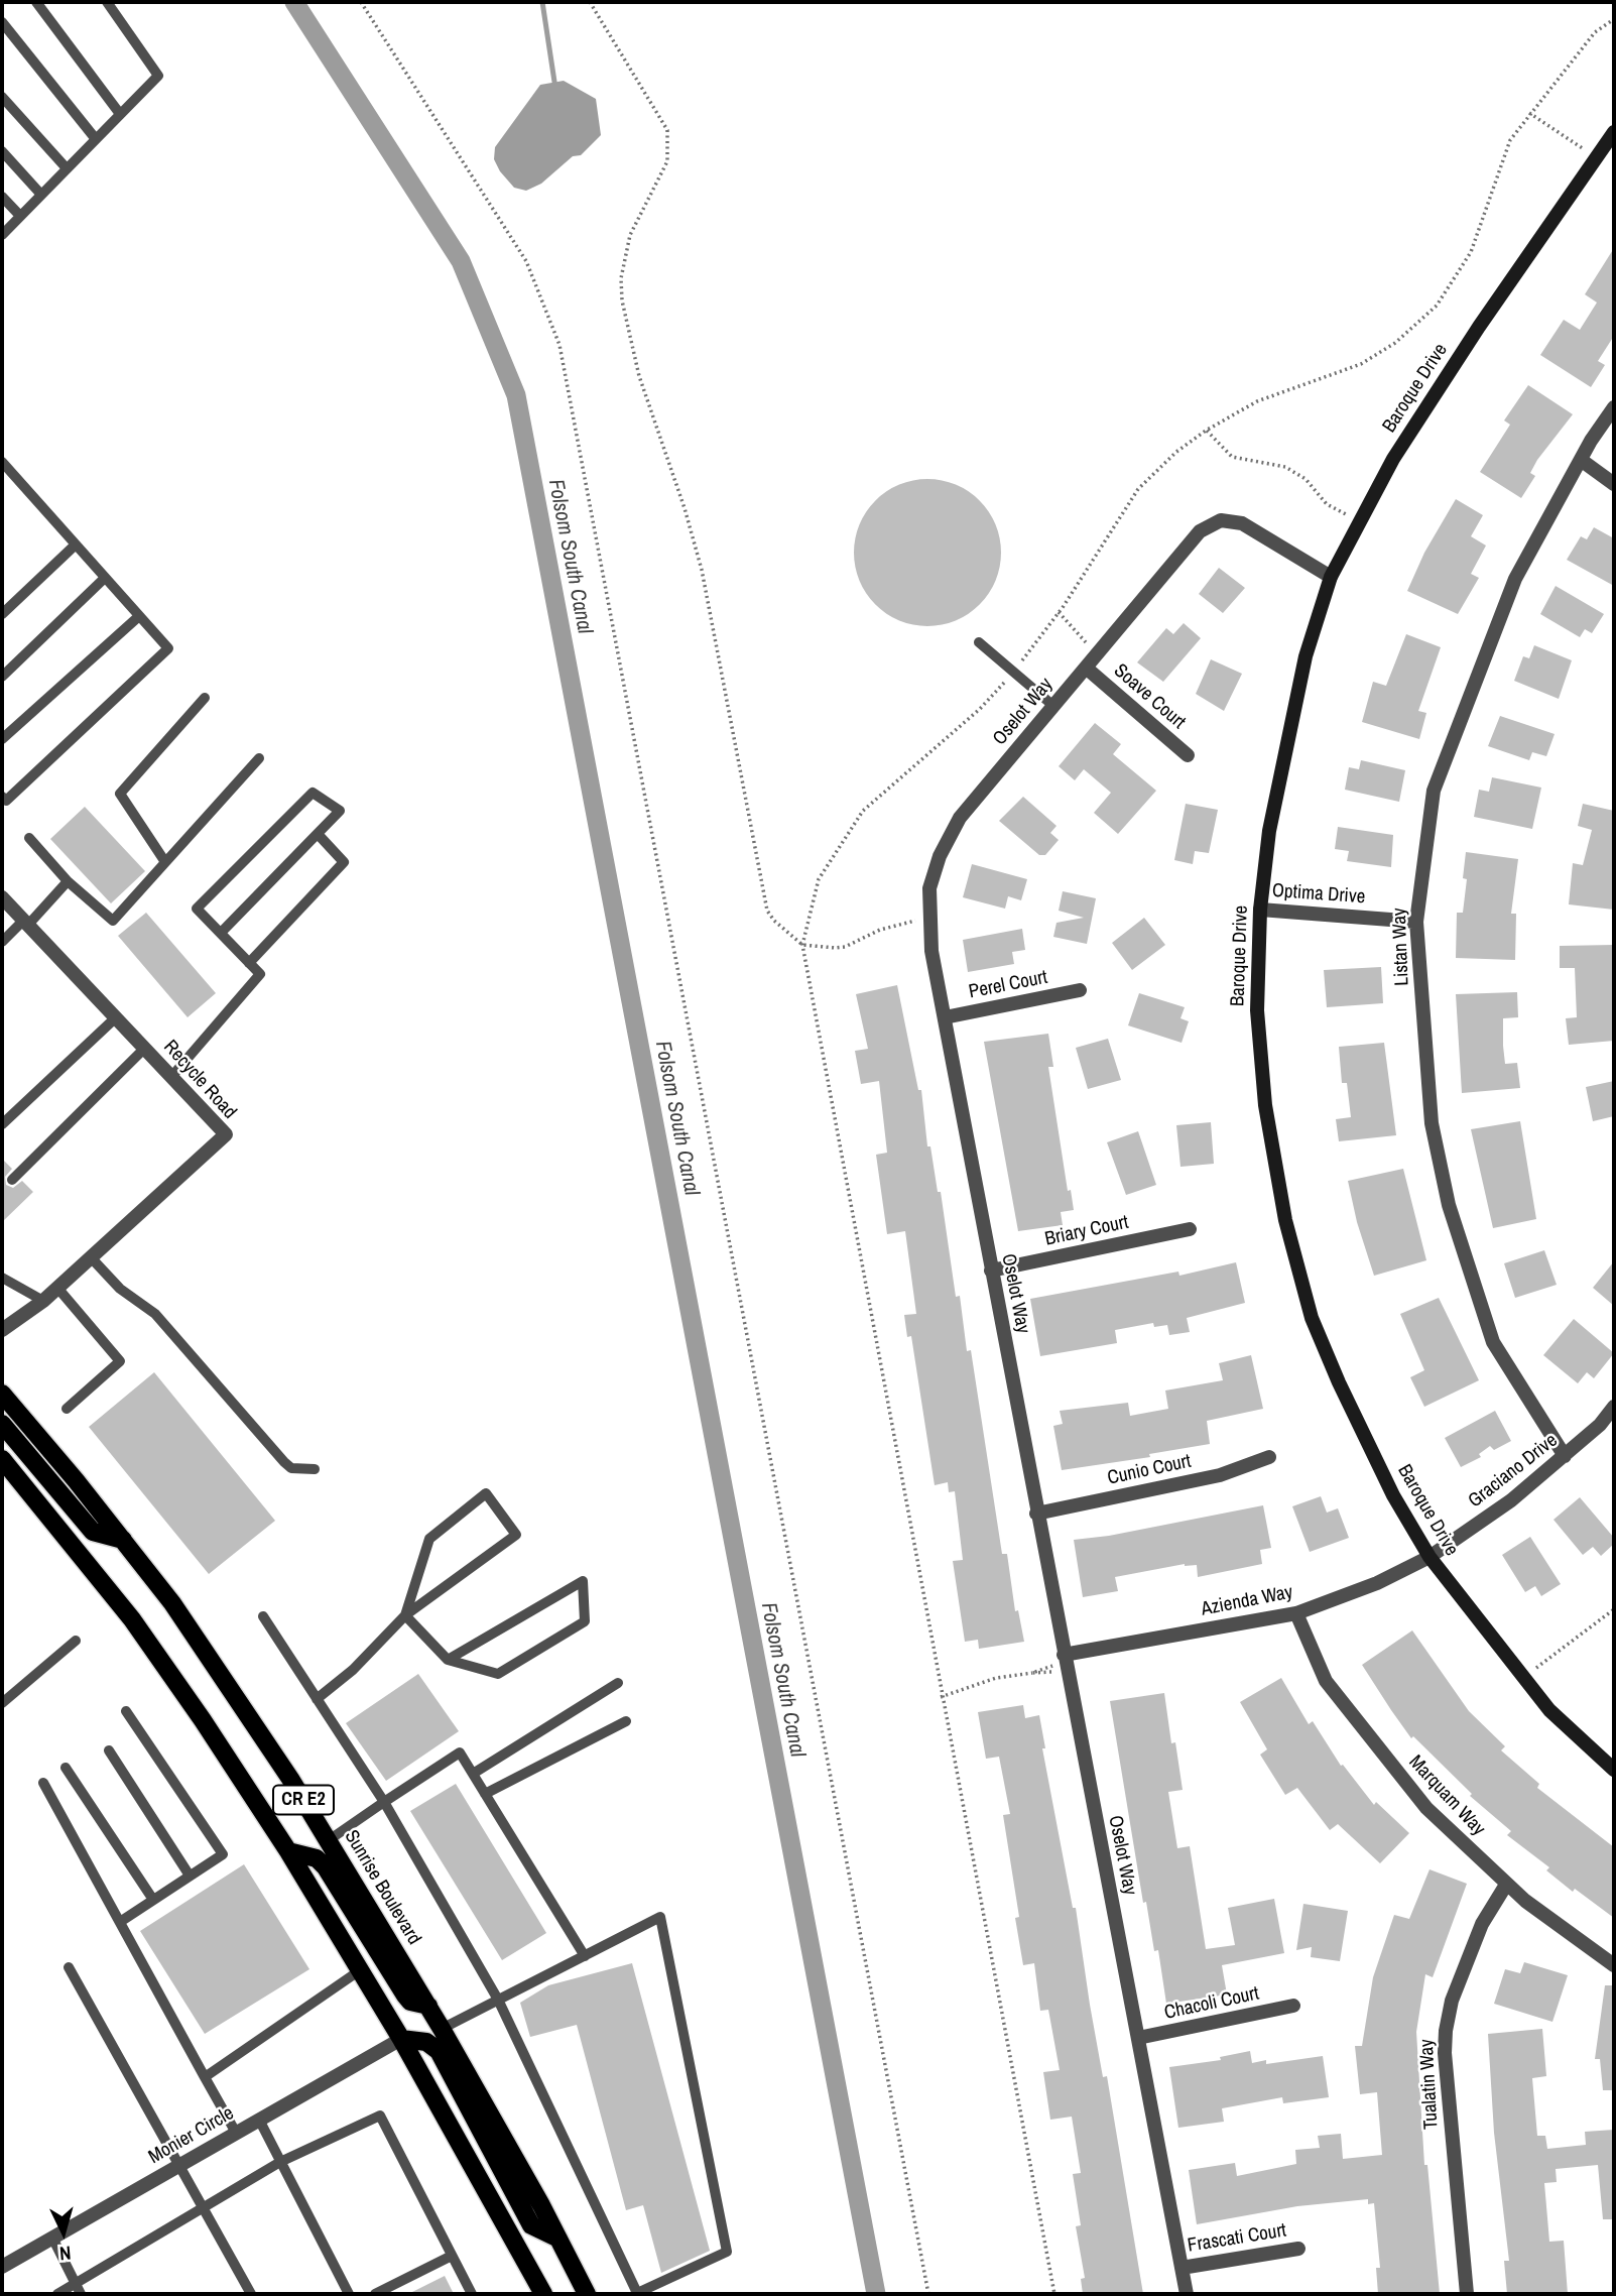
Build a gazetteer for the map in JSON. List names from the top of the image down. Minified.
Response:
{"streets":{"main road":["CR E2","Sunrise Boulevard"],"street":["Baroque Drive","Soave Court","Oselot Way","Optima Drive","Listan Way","Perel Court","Recycle Road","Briary Court","Cunio Court","Graciano Drive","Azienda Way","Marquam Way","Chacoli Court","Tualatin Way","Monier Circle","Frascati Court"]},"crossings":[["Baroque Drive","Oselot Way"],["Baroque Drive","Optima Drive"],["Baroque Drive","Graciano Drive"],["Baroque Drive","Azienda Way"],["Soave Court","Oselot Way"],["Oselot Way","Perel Court"],["Oselot Way","Briary Court"],["Oselot Way","Cunio Court"],["Oselot Way","Azienda Way"],["Oselot Way","Chacoli Court"],["Oselot Way","Frascati Court"],["Optima Drive","Listan Way"],["Listan Way","Graciano Drive"],["Graciano Drive","Azienda Way"],["Azienda Way","Marquam Way"],["Marquam Way","Tualatin Way"],["CR E2","Monier Circle"]],"water":["Folsom South Canal"],"north":"bottom"}
